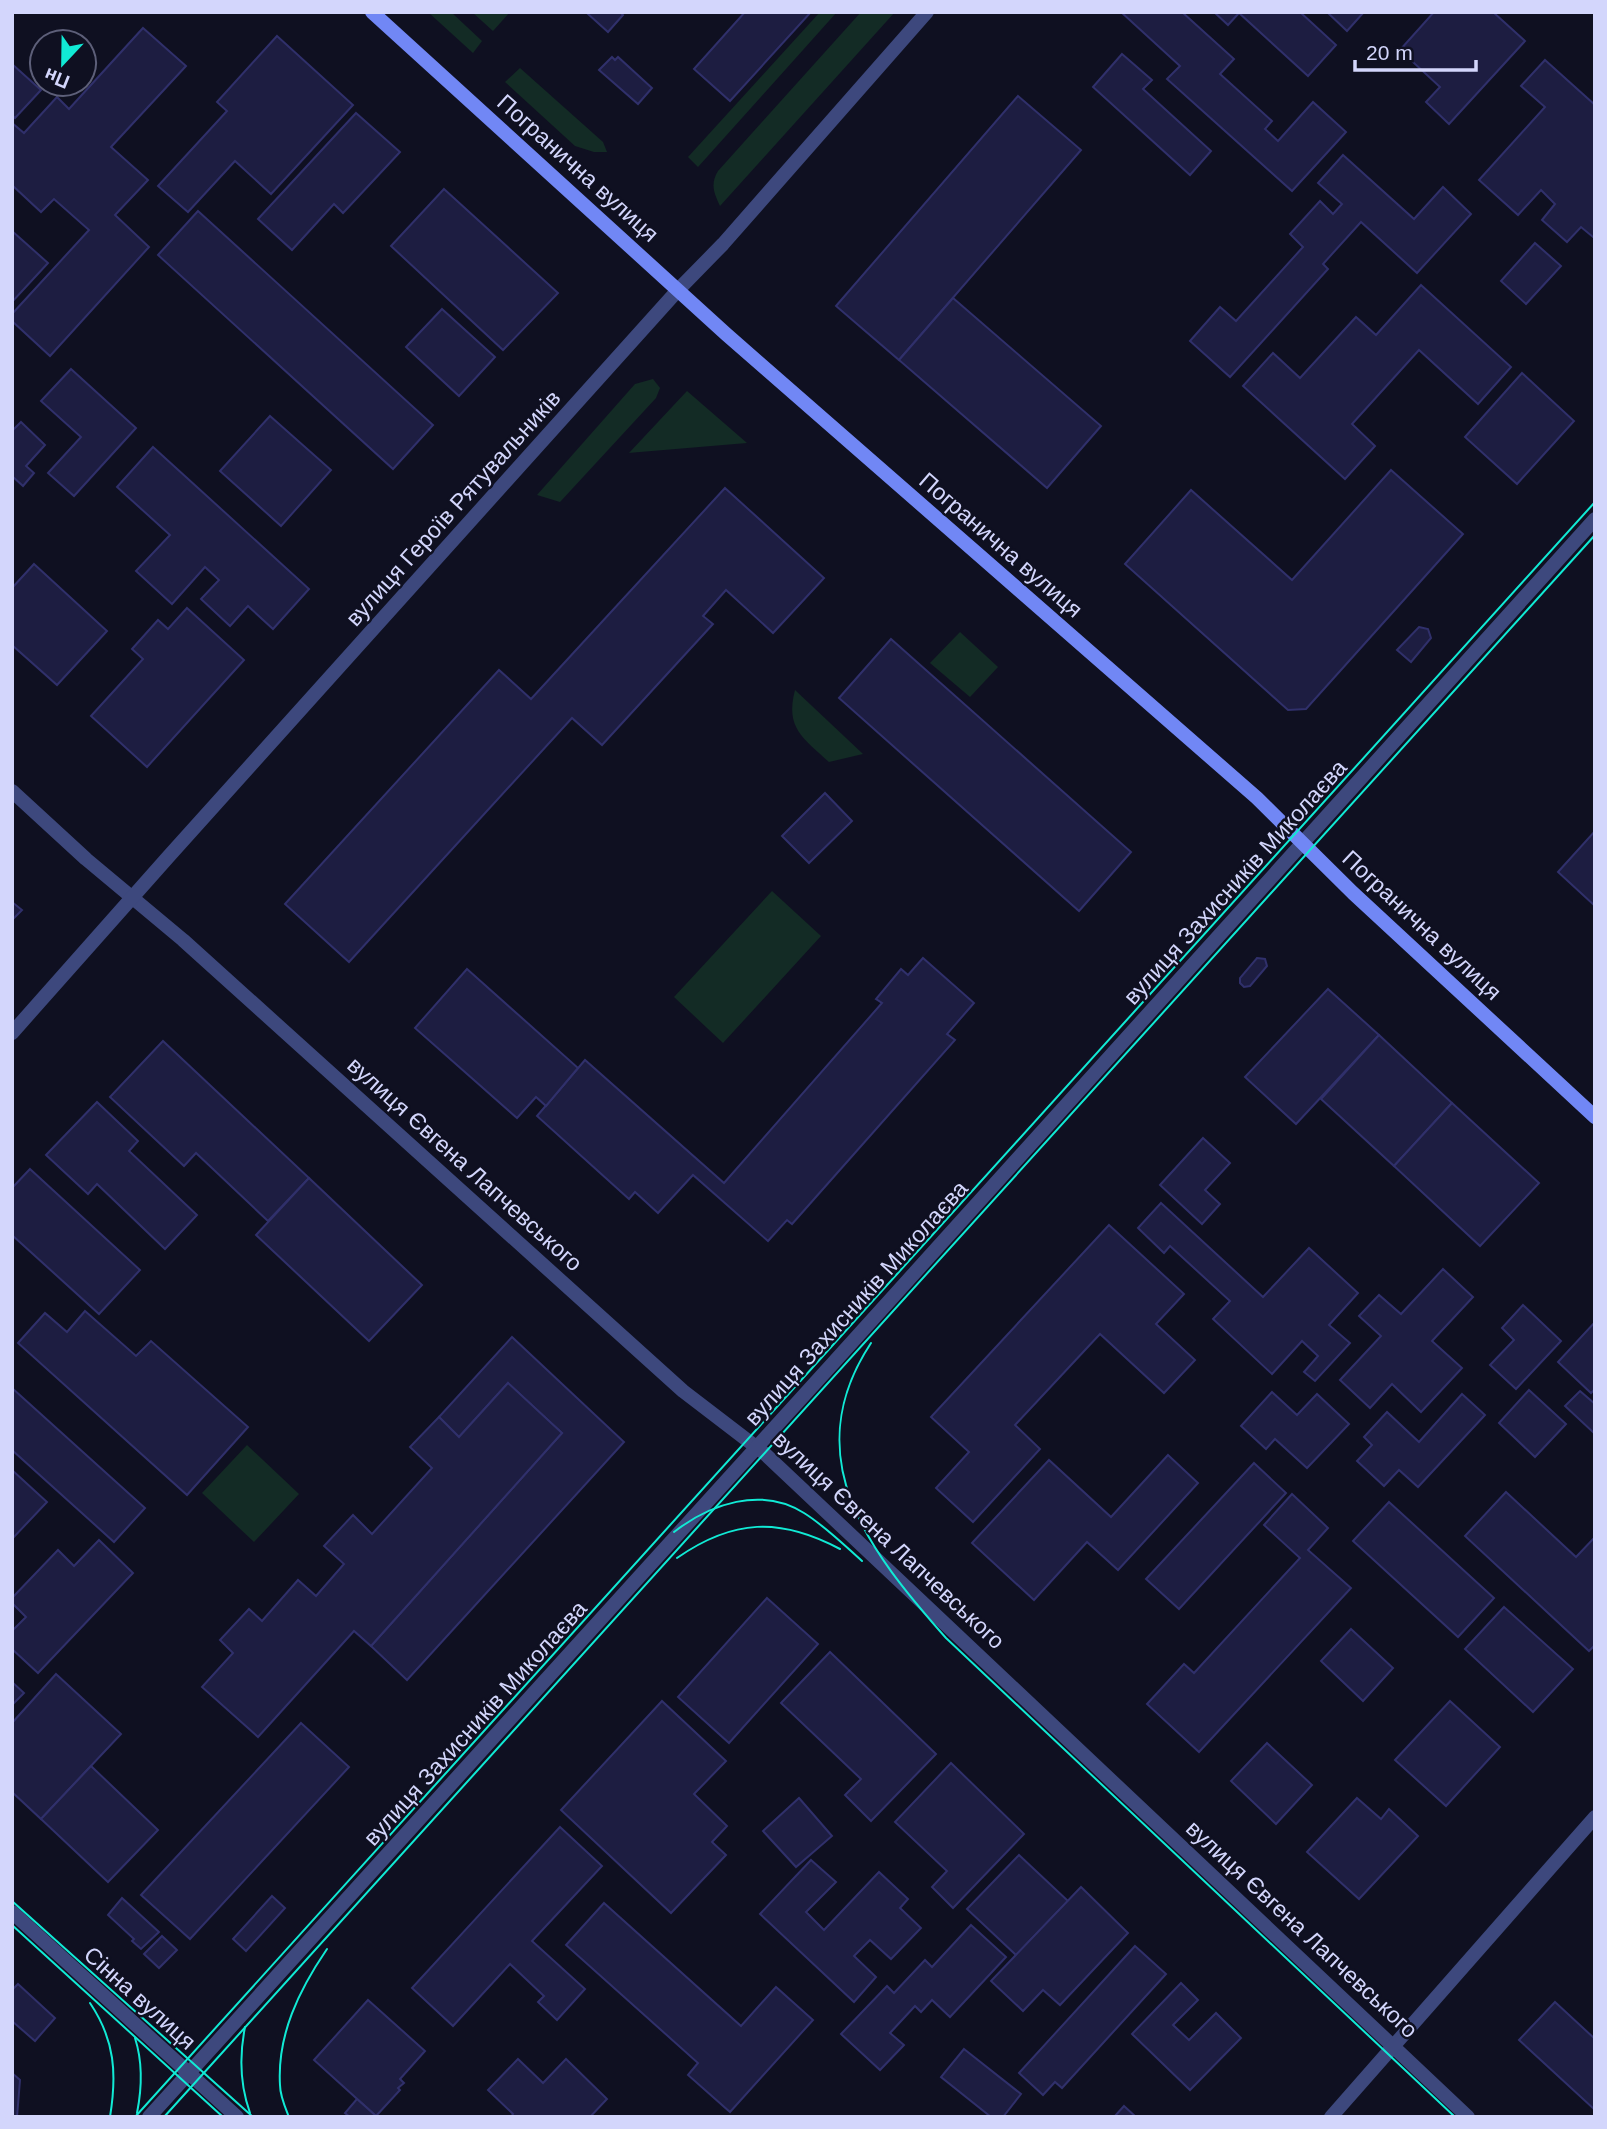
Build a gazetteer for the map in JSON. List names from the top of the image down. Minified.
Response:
{"streets":{"main road":["Погранична вулиця"],"street":["вулиця Героїв Рятувальників","вулиця Захисників Миколаєва","вулиця Євгена Лапчевського","Сінна вулиця"]},"crossings":[["Погранична вулиця","вулиця Героїв Рятувальників"],["Погранична вулиця","вулиця Захисників Миколаєва"],["вулиця Героїв Рятувальників","вулиця Євгена Лапчевського"],["вулиця Захисників Миколаєва","вулиця Євгена Лапчевського"],["вулиця Захисників Миколаєва","Сінна вулиця"]],"scale_bar":"20 m","north":"bottom"}
